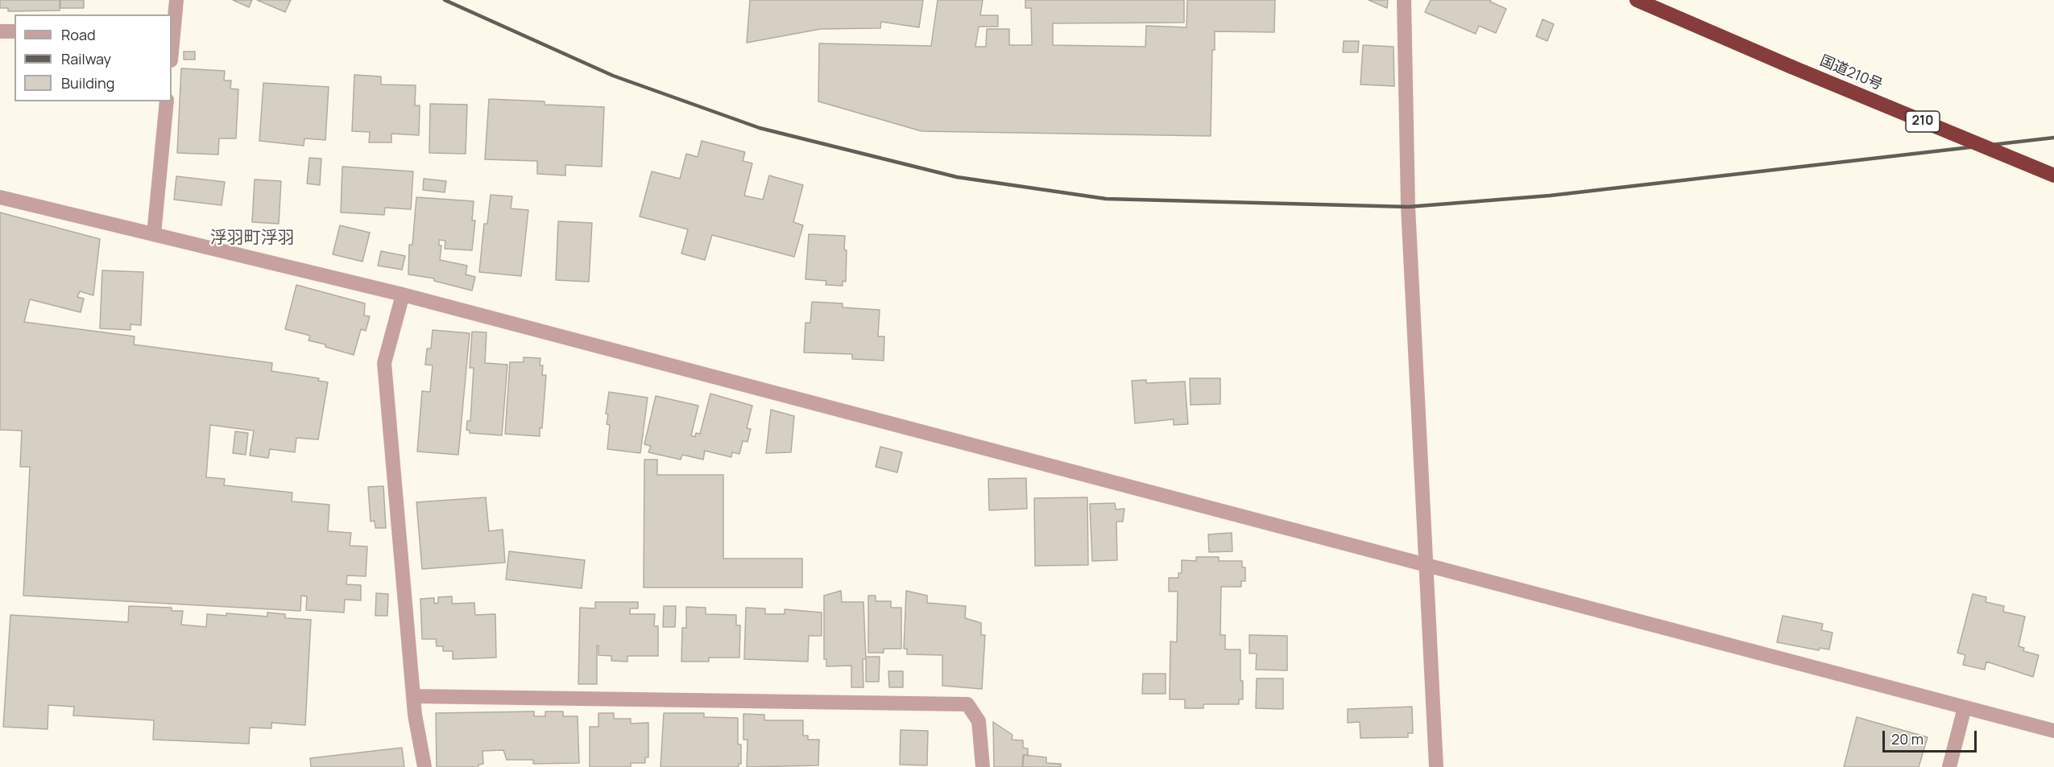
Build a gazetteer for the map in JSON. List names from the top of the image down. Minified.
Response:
{"streets":{"highway":["国道210号","210"]},"districts":["浮羽町浮羽"],"legend":["Road","Railway","Building"],"scale_bar":"20 m"}
